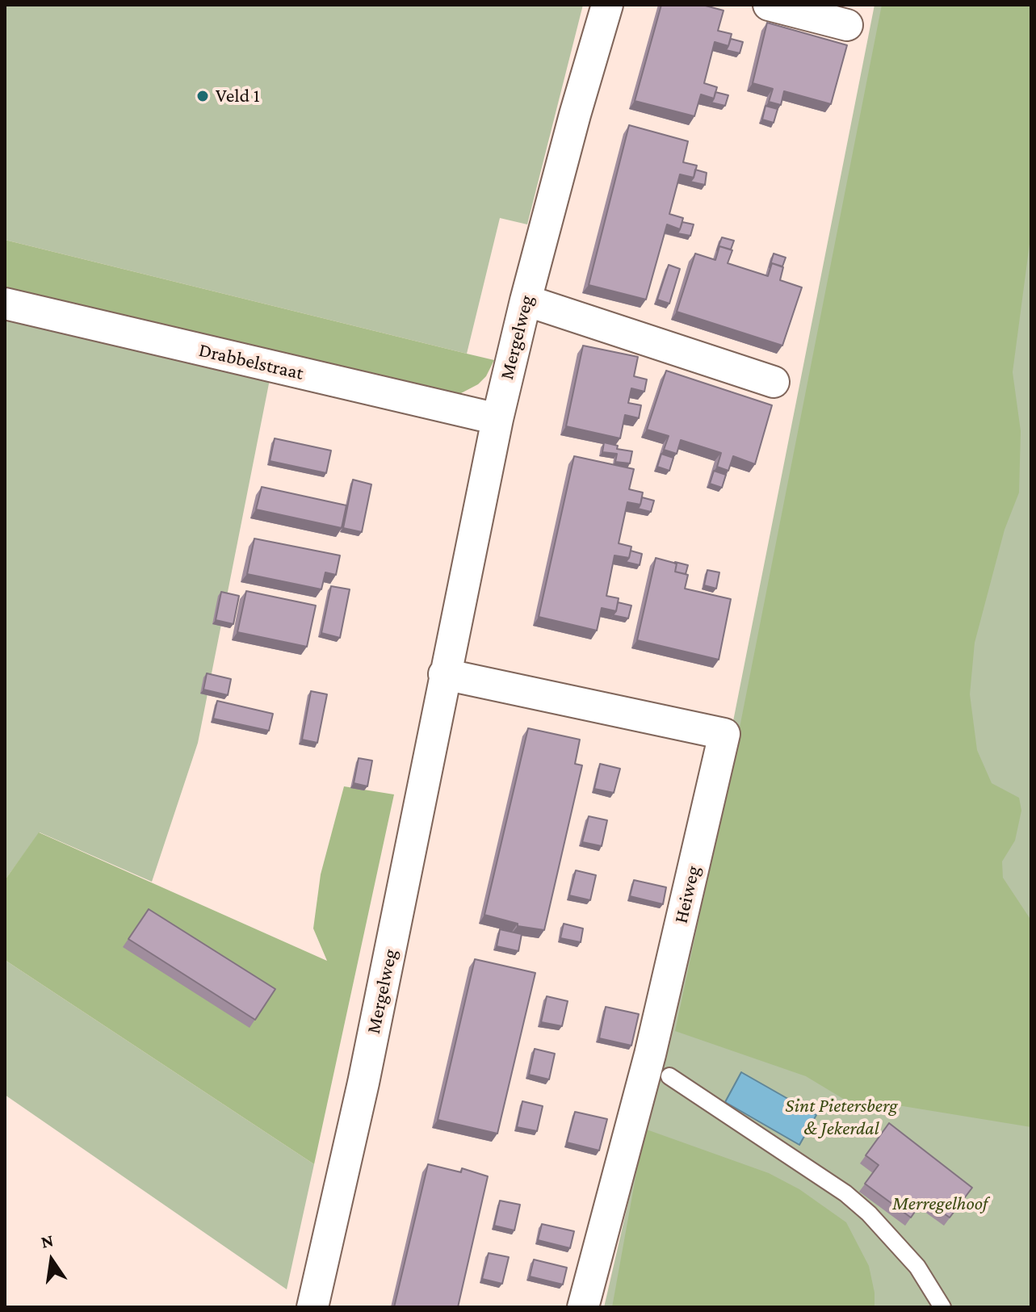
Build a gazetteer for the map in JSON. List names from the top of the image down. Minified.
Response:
{"streets":{"street":["Mergelweg","Drabbelstraat","Heiweg"]},"crossings":[["Mergelweg","Drabbelstraat"],["Mergelweg","Heiweg"]],"parks":["Sint Pietersberg & Jekerdal","Merregelhoof"],"places":["Veld 1"],"north":"top"}
